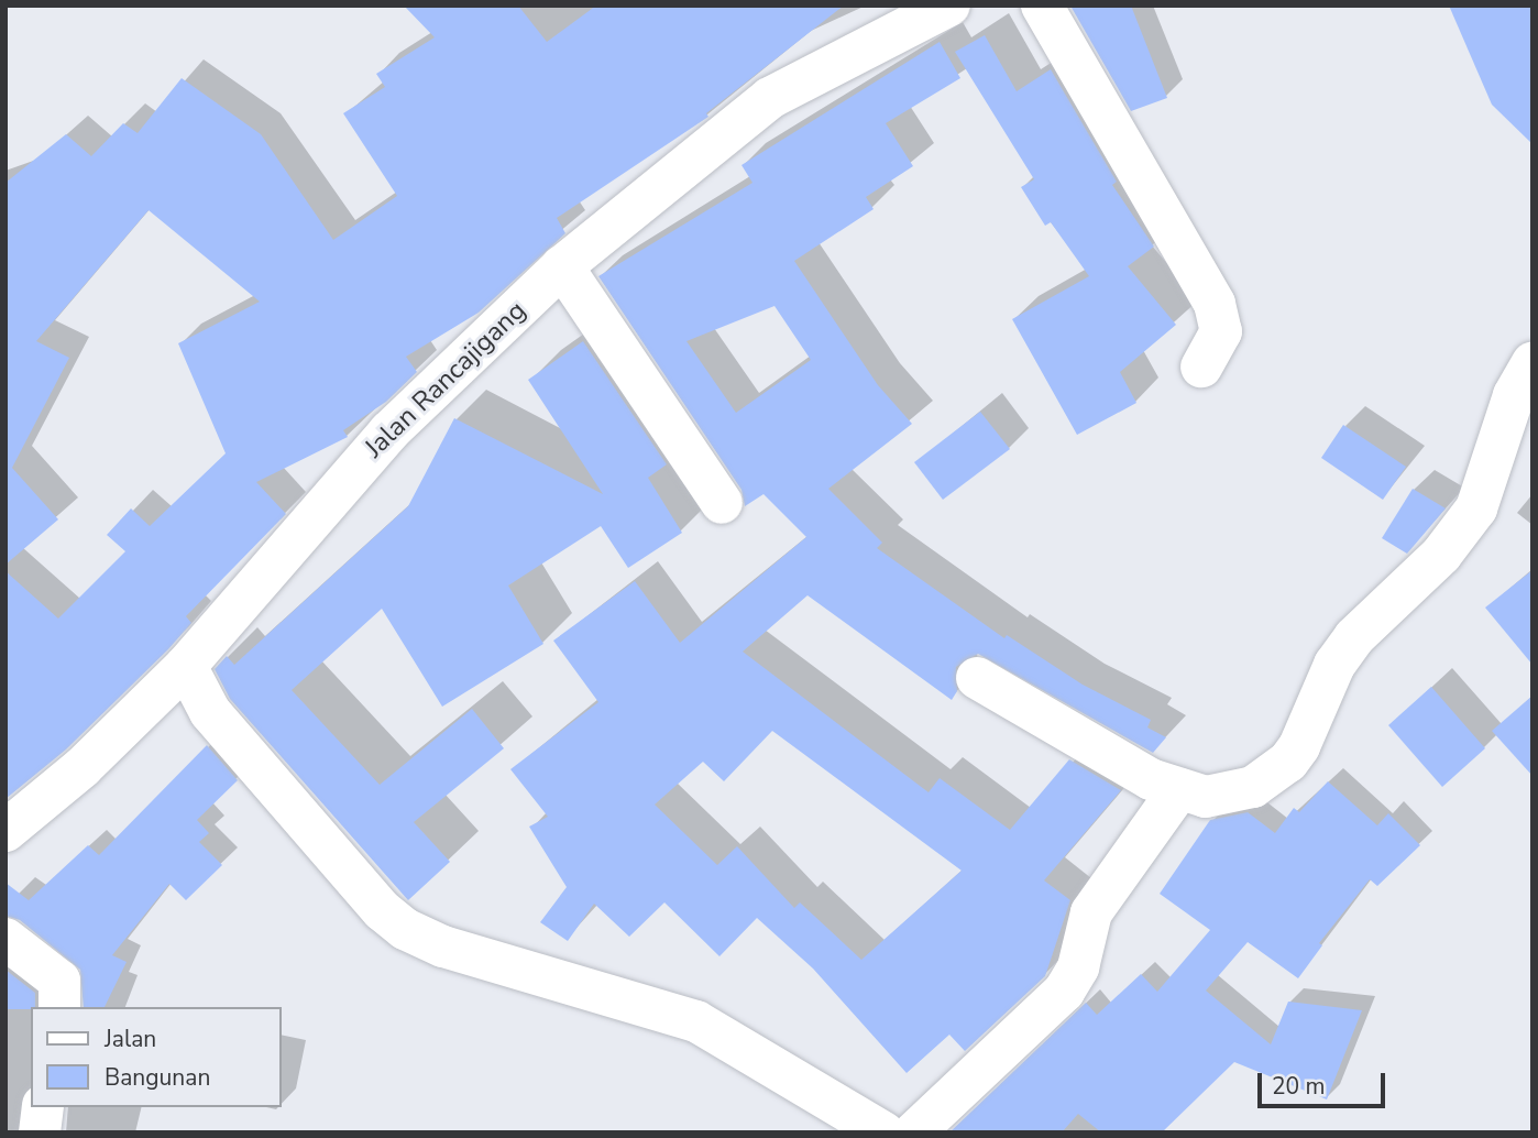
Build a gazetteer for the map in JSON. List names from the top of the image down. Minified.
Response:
{"streets":{"street":["Jalan Rancajigang"]},"legend":["Jalan","Bangunan"],"scale_bar":"20 m"}
